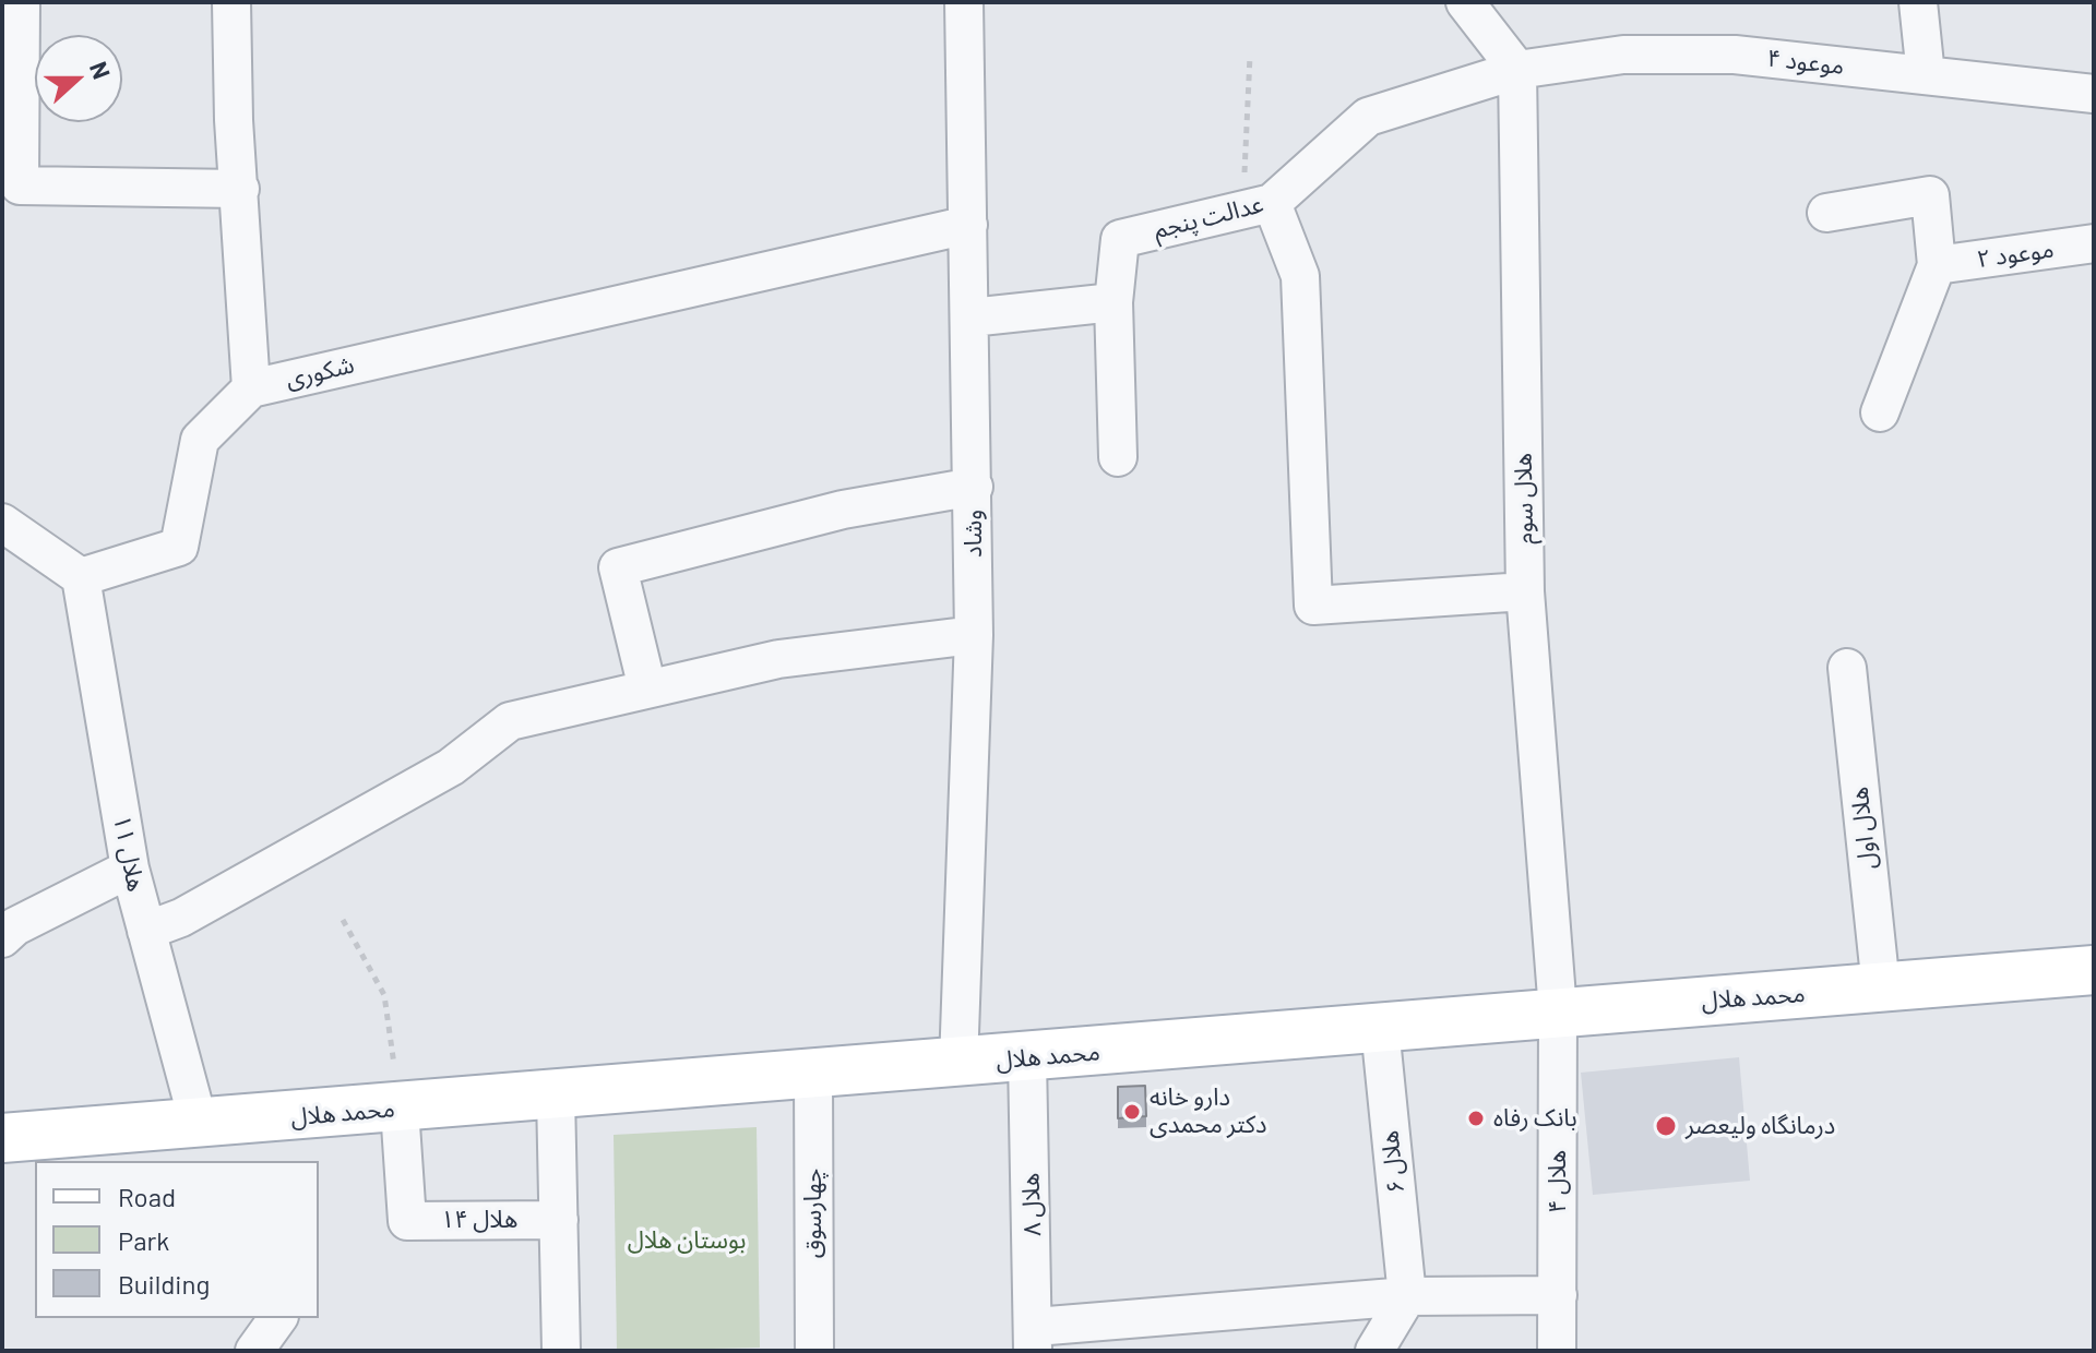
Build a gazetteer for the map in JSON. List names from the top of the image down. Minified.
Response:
{"streets":{"main road":["محمد هلال"],"street":["موعود ۴","عدالت پنجم","موعود ۲","شکوری","هلال سوم","وشاد","هلال اول","هلال ۱۱","هلال ۶","هلال ۴","هلال ۸","چهارسوق","هلال ۱۴"]},"crossings":[["موعود ۴","عدالت پنجم"],["موعود ۴","هلال سوم"],["عدالت پنجم","هلال سوم"],["شکوری","وشاد"],["شکوری","هلال ۱۱"],["هلال سوم","محمد هلال"],["هلال سوم","هلال ۴"],["وشاد","محمد هلال"],["هلال اول","محمد هلال"],["هلال ۱۱","محمد هلال"],["محمد هلال","هلال ۶"],["محمد هلال","هلال ۴"],["محمد هلال","هلال ۸"],["محمد هلال","چهارسوق"],["محمد هلال","هلال ۱۴"]],"parks":["بوستان هلال"],"places":["دارو خانه دکتر محمدی","بانک رفاه","درمانگاه ولیعصر"],"legend":["Road","Park","Building"],"north":"right"}
